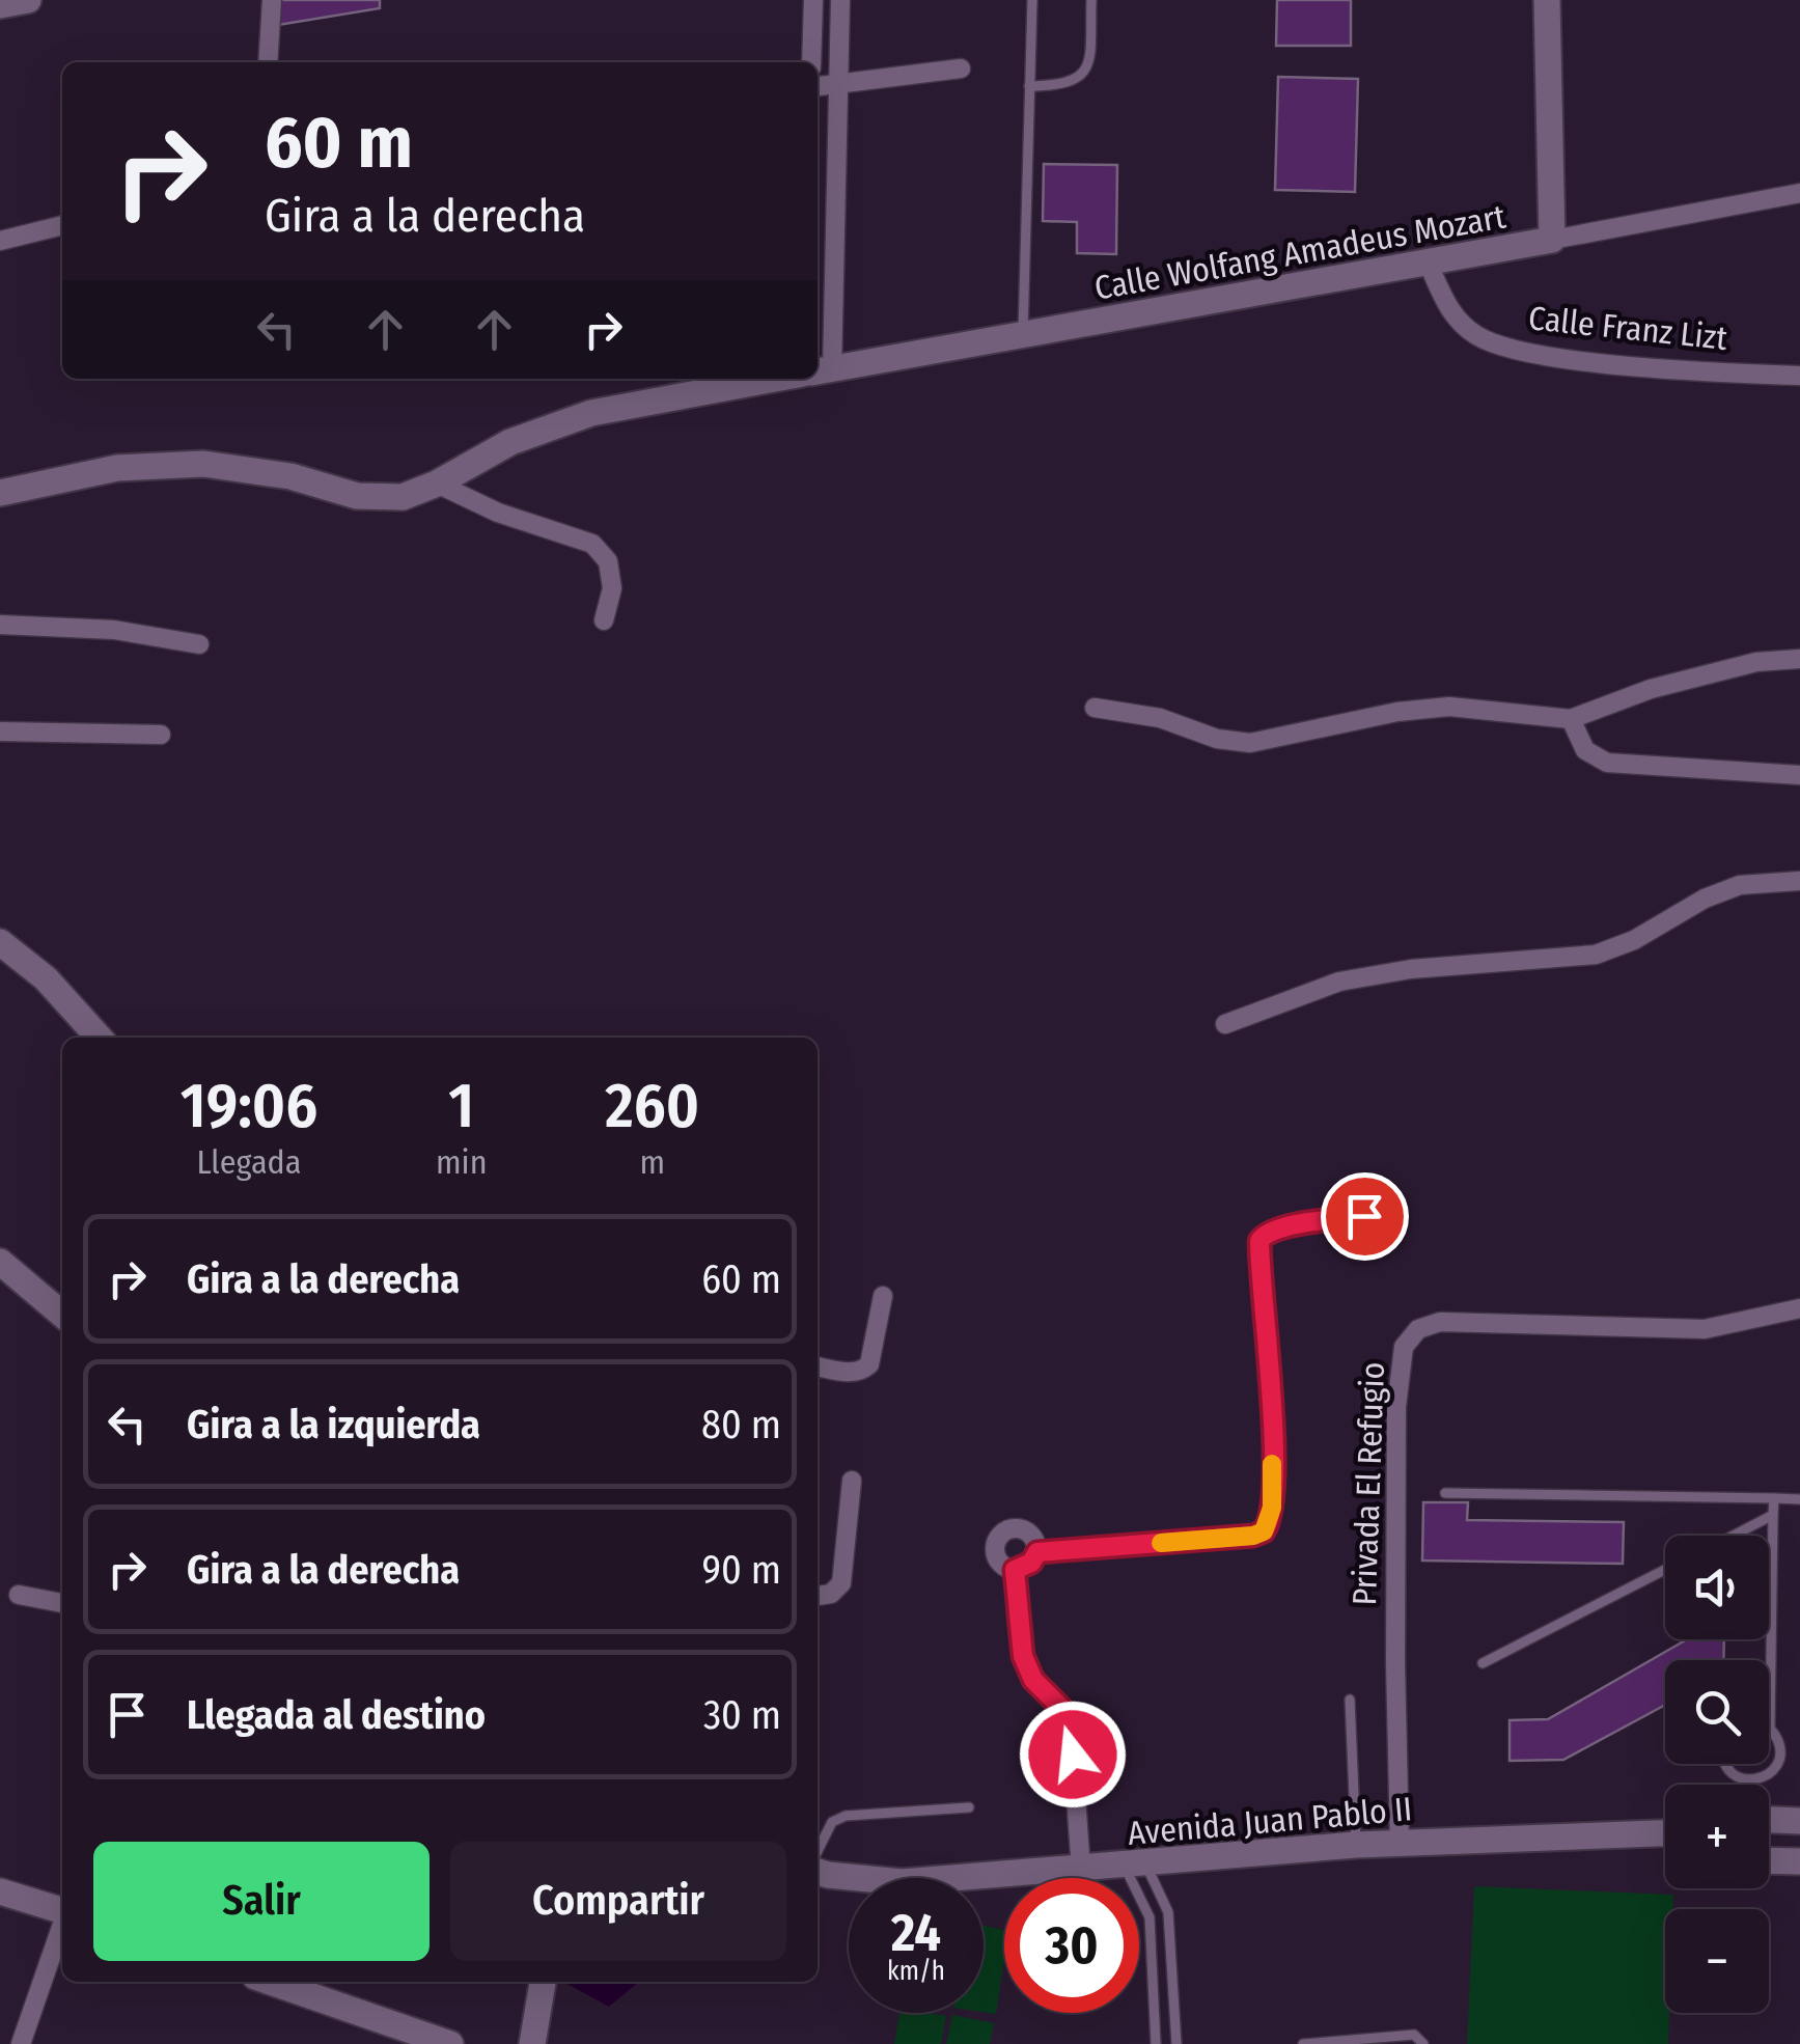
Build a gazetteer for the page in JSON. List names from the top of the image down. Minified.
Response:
{"streets":{"street":["Calle Wolfang Amadeus Mozart","Calle Franz Lizt","Privada El Refugio","Avenida Juan Pablo II"]},"crossings":[["Calle Wolfang Amadeus Mozart","Calle Franz Lizt"],["Privada El Refugio","Avenida Juan Pablo II"]],"page":{"turn":["60 m","Gira a la derecha"],"eta":["19:06","Llegada","1","min","260","m"],"list":[{"name":"Gira a la derecha","value":"60 m"},{"name":"Gira a la izquierda","value":"80 m"},{"name":"Gira a la derecha","value":"90 m"},{"name":"Llegada al destino","value":"30 m"}],"map_buttons":["+","−"],"buttons":["Salir","Compartir"],"speed":"24 km/h","limit":"30"}}
